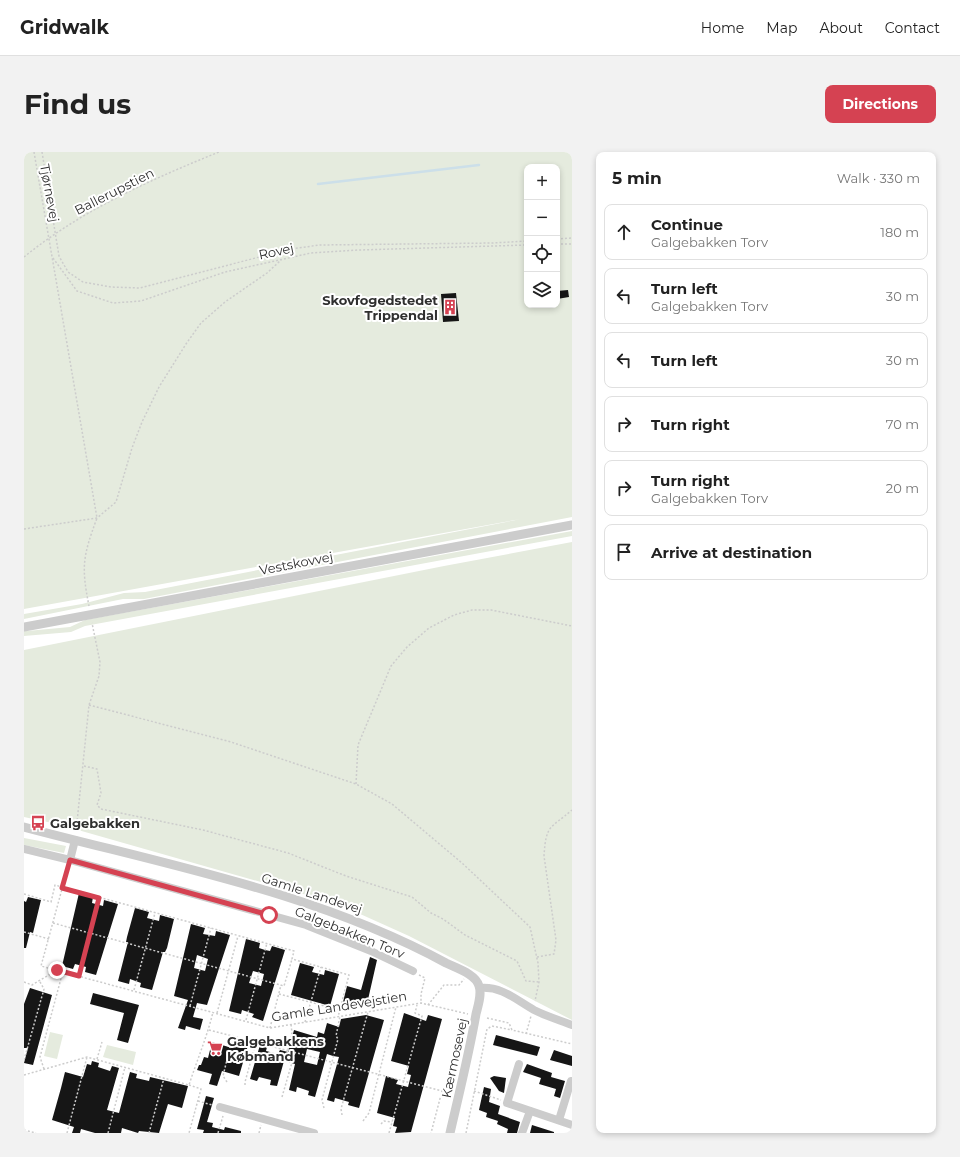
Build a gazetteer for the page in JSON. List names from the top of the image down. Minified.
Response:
{"streets":{"street":["Vestskovvej","Gamle Landevej","Galgebakken Torv","Kærmosevej"],"path":["Ballerupstien","Tjørnevej","Rovej","Gamle Landevejstien"]},"crossings":[["Ballerupstien","Tjørnevej"],["Tjørnevej","Rovej"],["Gamle Landevej","Kærmosevej"]],"places":{"building":["Skovfogedstedet Trippendal"],"bus stop":["Galgebakken"],"supermarket":["Galgebakkens Købmand"]},"page":{"header":"Gridwalk","nav":["Home","Map","About","Contact"],"buttons":"Directions","title":"Find us","heading":["5 min","Walk · 330 m"],"map_buttons":["+","−"],"list":[["Continue","Galgebakken Torv","180 m"],["Turn left","Galgebakken Torv","30 m"],["Turn left","30 m"],["Turn right","70 m"],["Turn right","Galgebakken Torv","20 m"],"Arrive at destination"]}}
